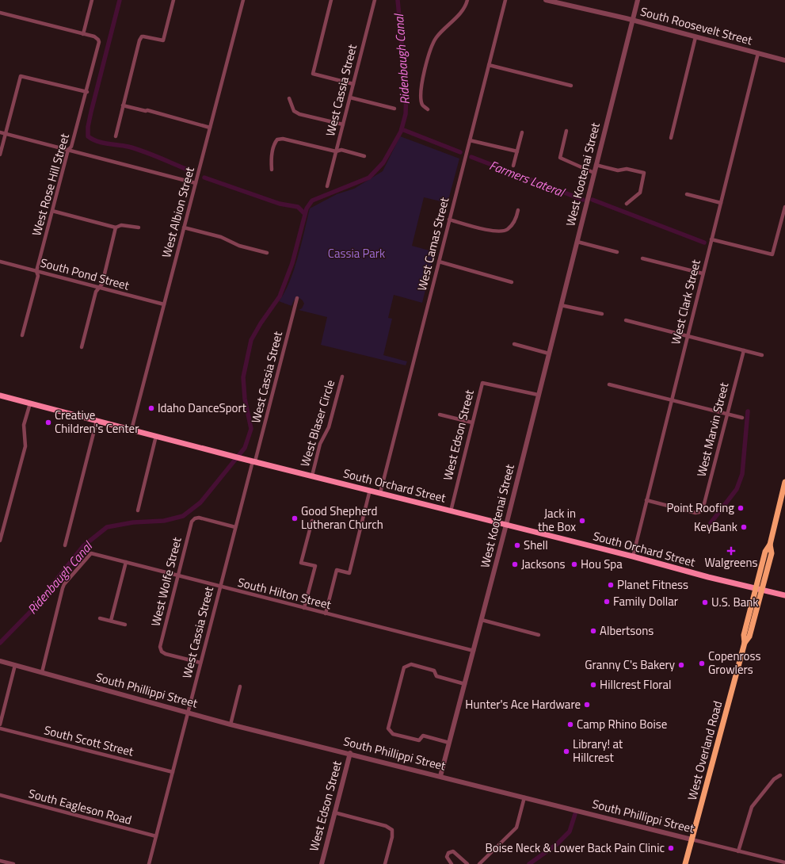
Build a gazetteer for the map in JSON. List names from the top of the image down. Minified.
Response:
{"streets":{"main road":["South Orchard Street","West Overland Road"],"street":["South Roosevelt Street","West Cassia Street","West Kootenai Street","West Rose Hill Street","West Albion Street","West Camas Street","South Pond Street","West Clark Street","West Blaser Circle","West Marvin Street","West Edson Street","West Wolfe Street","South Hilton Street","South Phillippi Street","South Scott Street","South Eagleson Road"]},"crossings":[["South Roosevelt Street","West Kootenai Street"],["South Roosevelt Street","West Clark Street"],["West Cassia Street","South Orchard Street"],["West Cassia Street","West Wolfe Street"],["West Cassia Street","South Hilton Street"],["West Cassia Street","South Phillippi Street"],["West Cassia Street","South Scott Street"],["West Cassia Street","South Eagleson Road"],["West Kootenai Street","West Edson Street"],["West Kootenai Street","South Orchard Street"],["West Kootenai Street","South Hilton Street"],["West Kootenai Street","South Phillippi Street"],["West Rose Hill Street","South Pond Street"],["West Albion Street","South Pond Street"],["West Albion Street","South Orchard Street"],["West Camas Street","South Orchard Street"],["West Clark Street","West Marvin Street"],["West Clark Street","South Orchard Street"],["West Blaser Circle","South Orchard Street"],["West Edson Street","South Orchard Street"],["West Edson Street","South Phillippi Street"],["South Orchard Street","West Overland Road"],["West Wolfe Street","South Hilton Street"],["South Hilton Street","South Phillippi Street"],["South Phillippi Street","West Overland Road"]],"water":["Ridenbaugh Canal","Farmers Lateral"],"parks":["Cassia Park"],"places":{"other":["Idaho DanceSport","Creative Children's Center","Point Roofing","Good Shepherd Lutheran Church","Jack in the Box","KeyBank","Shell","Jacksons","Hou Spa","Planet Fitness","Family Dollar","U.S. Bank","Albertsons","Copenross Growlers","Granny C's Bakery","Hillcrest Floral","Hunter's Ace Hardware","Camp Rhino Boise","Library! at Hillcrest","Boise Neck & Lower Back Pain Clinic"],"health":["Walgreens"]}}
